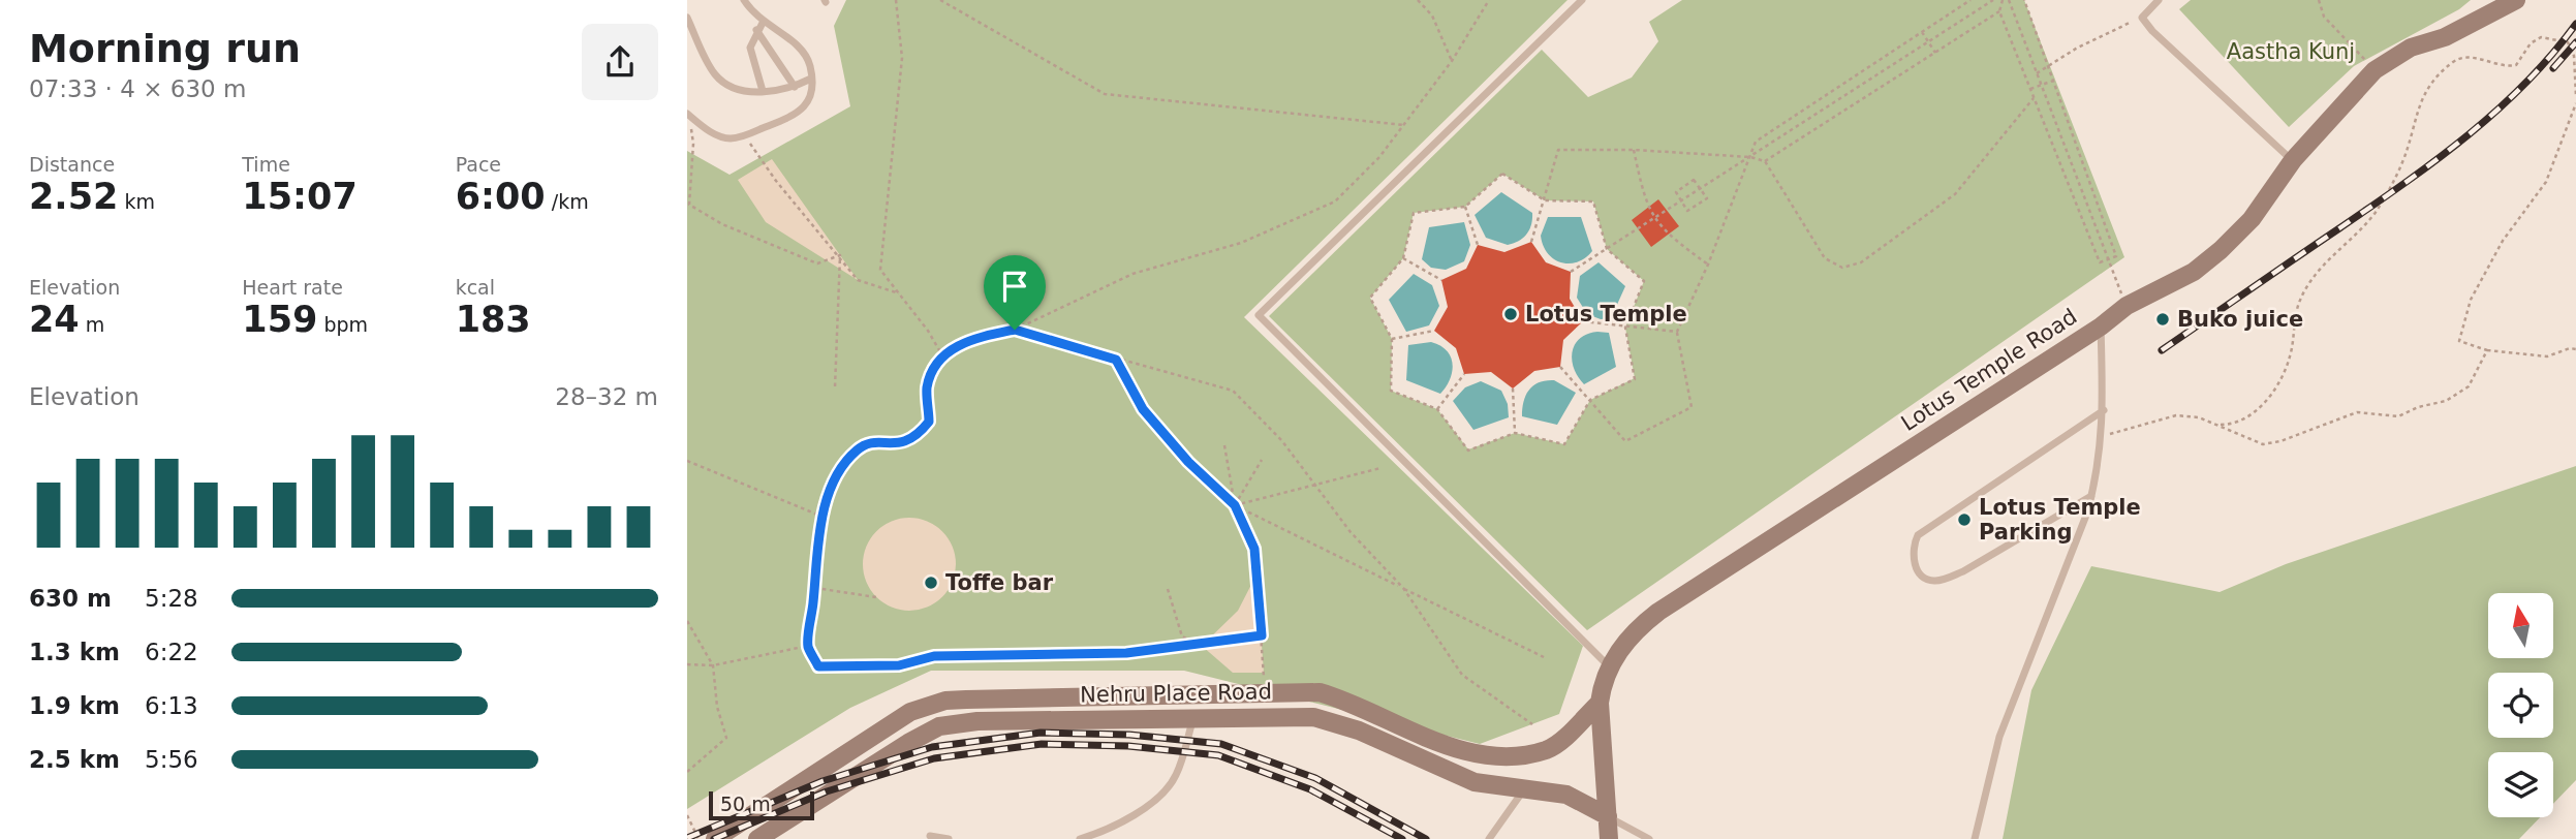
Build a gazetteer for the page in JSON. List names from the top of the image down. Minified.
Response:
{"streets":{"street":["Lotus Temple Road","Nehru Place Road"]},"crossings":[["Lotus Temple Road","Nehru Place Road"]],"parks":["Aastha Kunj"],"places":["Lotus Temple","Buko juice","Lotus Temple Parking","Toffe bar"],"scale_bar":"50 m","north":"top","page":{"heading":["Morning run","07:33 · 4 × 630 m"],"stats":[["Distance","2.52 km"],["Time","15:07"],["Pace","6:00 /km"],["Elevation","24 m"],["Heart rate","159 bpm"],["kcal","183"]],"chart":["Elevation","28–32 m"],"list":[{"name":"630 m","note":"5:28"},{"name":"1.3 km","note":"6:22"},{"name":"1.9 km","note":"6:13"},{"name":"2.5 km","note":"5:56"}],"scale":"50 m"}}
